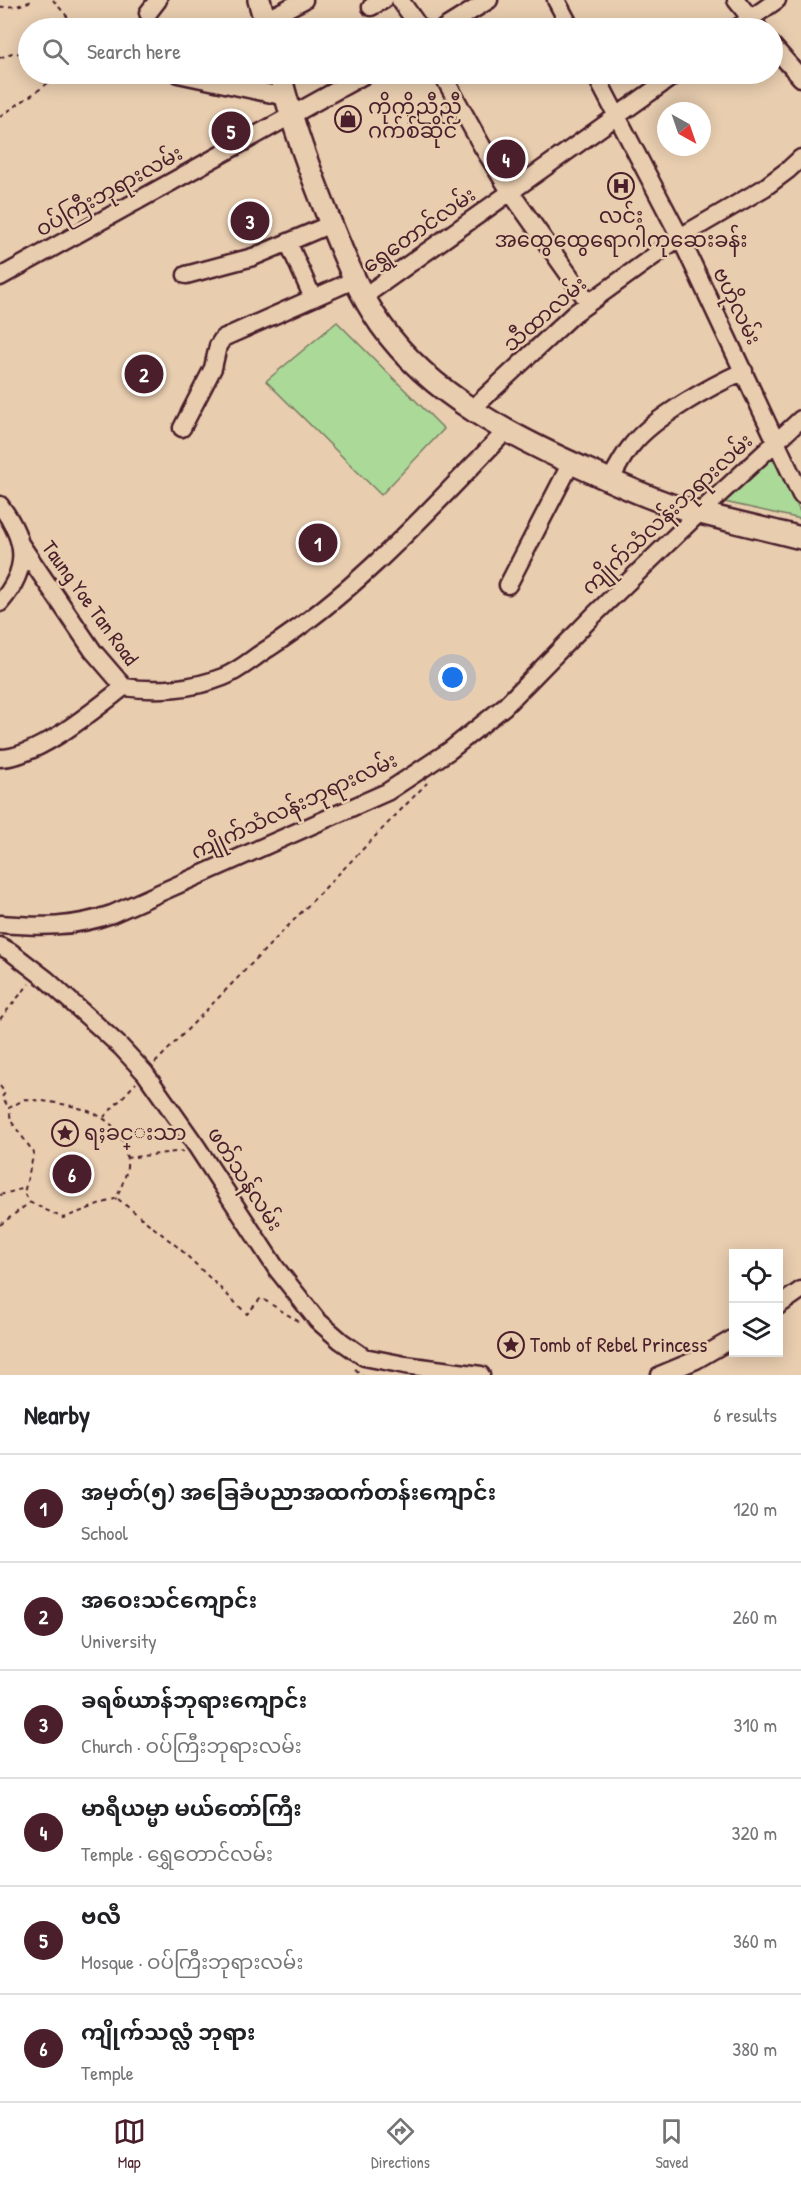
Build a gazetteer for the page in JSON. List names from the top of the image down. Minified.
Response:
{"streets":{"street":["ဝပ်ကြီးဘုရားလမ်း","ရွှေတောင်လမ်း","ဗဟိုလမ်း","သီထာလမ်း","ကျိုက်သံလန်းဘုရားလမ်း","Taung Yoe Tan Road","ဖတ်သန်လမ်း"]},"crossings":[["ရွှေတောင်လမ်း","ဗဟိုလမ်း"],["ဗဟိုလမ်း","သီထာလမ်း"],["ဗဟိုလမ်း","ကျိုက်သံလန်းဘုရားလမ်း"]],"places":{"shop":["ကိုကိုညီညီ ဂက်စ်ဆိုင်"],"hospital":["လင်း အထွေထွေရောဂါကုဆေးခန်း"],"place":["ရႈခင္းသာ","Tomb of Rebel Princess"]},"north":"bottom right","page":{"search":"Search here","pins":["5","4","3","2","1","6"],"heading":["Nearby","6 results"],"list":[{"mark":"1","name":"အမှတ်(၅) အခြေခံပညာအထက်တန်းကျောင်း","note":"School","value":"120 m"},{"mark":"2","name":"အဝေးသင်ကျောင်း","note":"University","value":"260 m"},{"mark":"3","name":"ခရစ်ယာန်ဘုရားကျောင်း","note":"Church · ဝပ်ကြီးဘုရားလမ်း","value":"310 m"},{"mark":"4","name":"မာရီယမ္မာ မယ်တော်ကြီး","note":"Temple · ရွှေတောင်လမ်း","value":"320 m"},{"mark":"5","name":"ဗလီ","note":"Mosque · ဝပ်ကြီးဘုရားလမ်း","value":"360 m"},{"mark":"6","name":"ကျိုက်သလ္လံ ဘုရား","note":"Temple","value":"380 m"}],"nav":["Map","Directions","Saved"]}}
